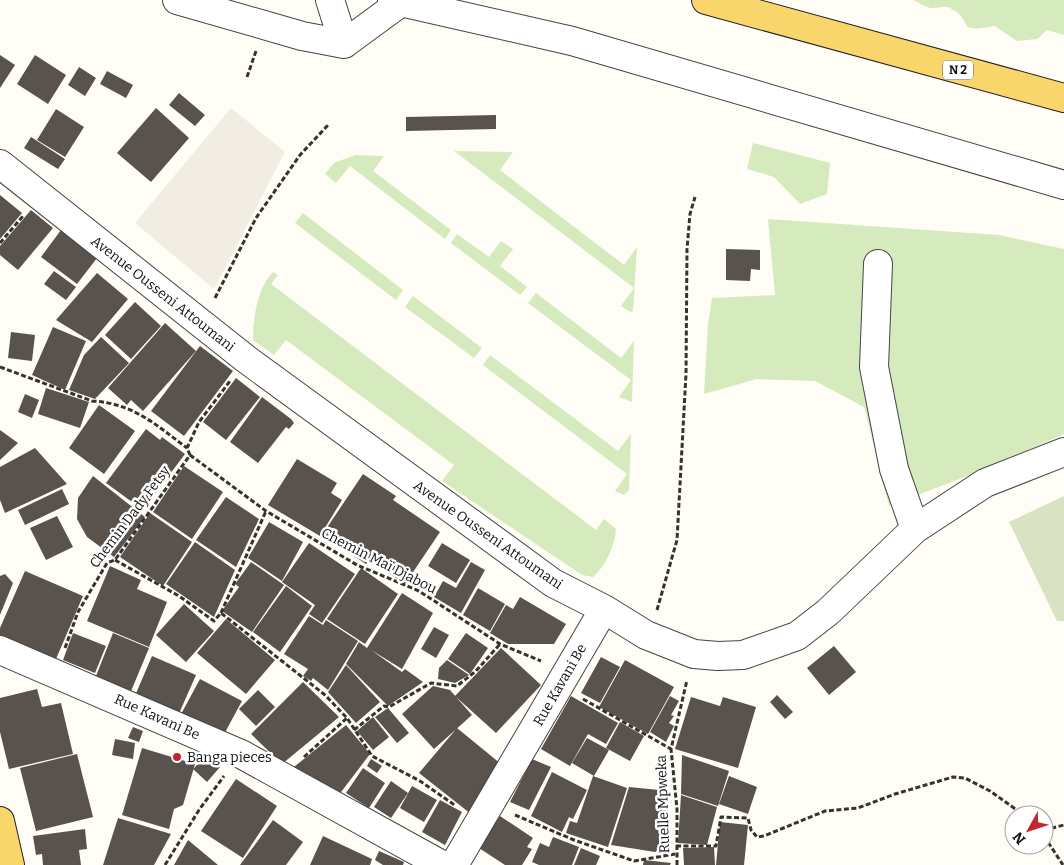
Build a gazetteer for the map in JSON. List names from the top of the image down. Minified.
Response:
{"streets":{"main road":["N 2"],"street":["Avenue Ousseni Attoumani","Rue Kavani Be"],"path":["Chemin Dady Fetsy","Chemin Maï Djabou","Ruelle Mpweka"]},"crossings":[["Avenue Ousseni Attoumani","Rue Kavani Be"],["Avenue Ousseni Attoumani","Ruelle Mpweka"],["Chemin Dady Fetsy","Chemin Maï Djabou"],["Chemin Dady Fetsy","Rue Kavani Be"],["Chemin Maï Djabou","Rue Kavani Be"],["Chemin Maï Djabou","Ruelle Mpweka"]],"places":["Banga pieces"],"north":"bottom left"}
